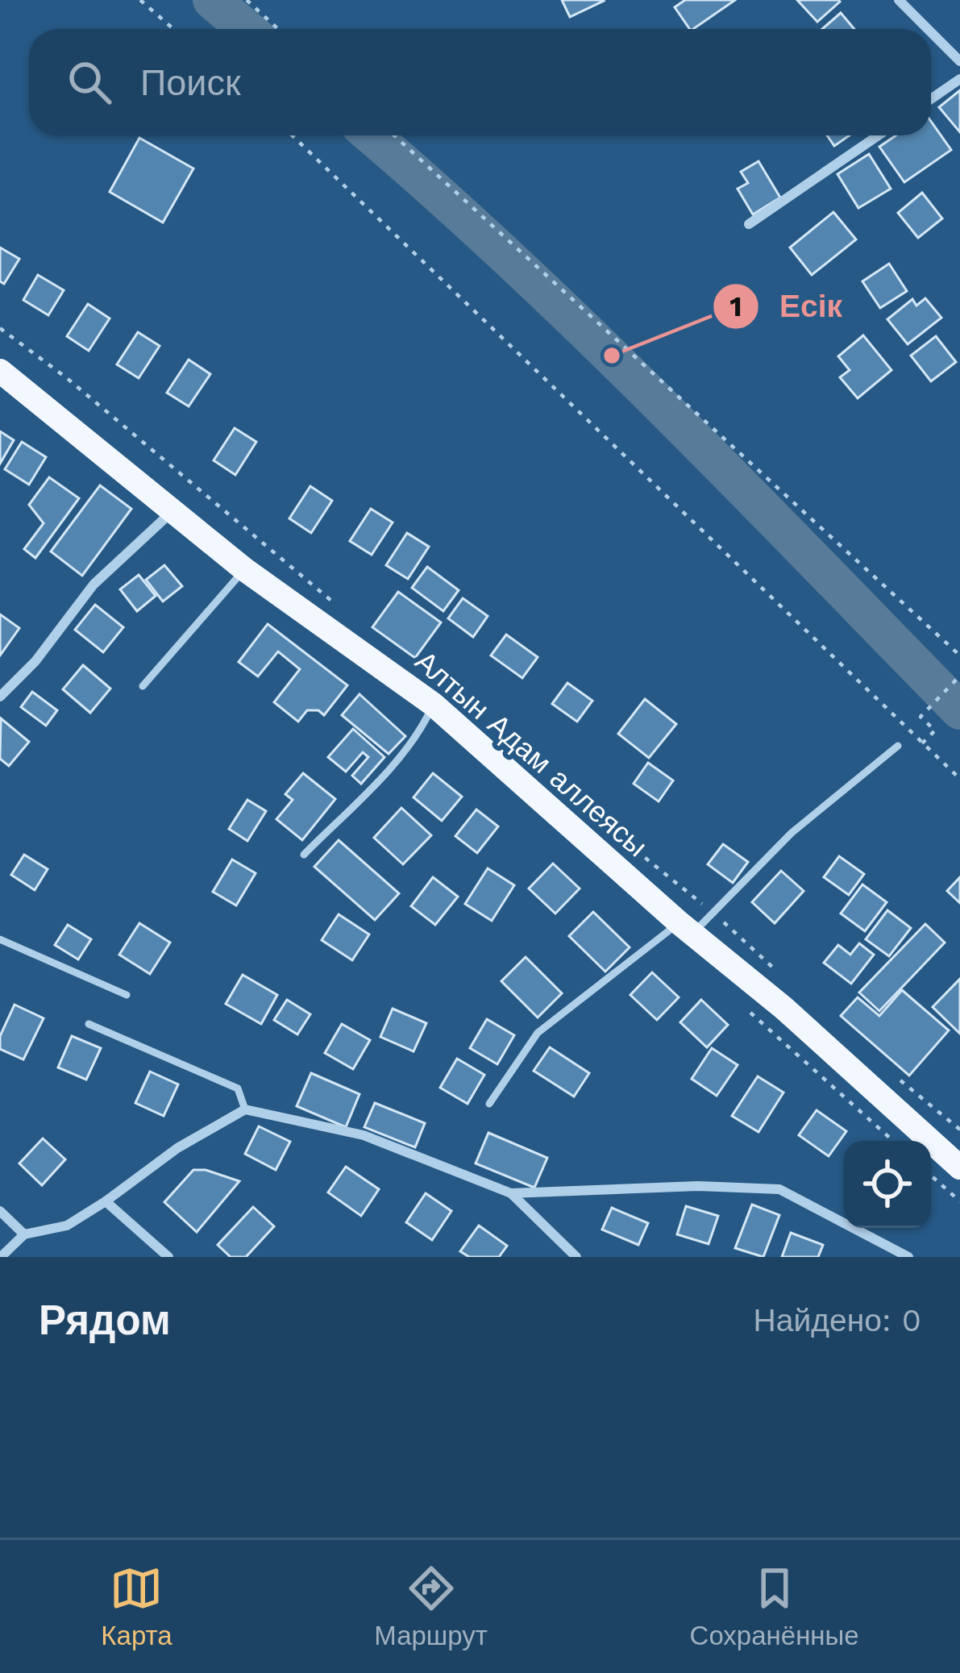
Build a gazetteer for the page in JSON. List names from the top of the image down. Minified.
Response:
{"streets":{"main road":["Алтын Адам аллеясы"]},"places":["Есік"],"page":{"search":"Поиск","heading":["Рядом","Найдено: 0"],"nav":["Карта","Маршрут","Сохранённые"]}}
